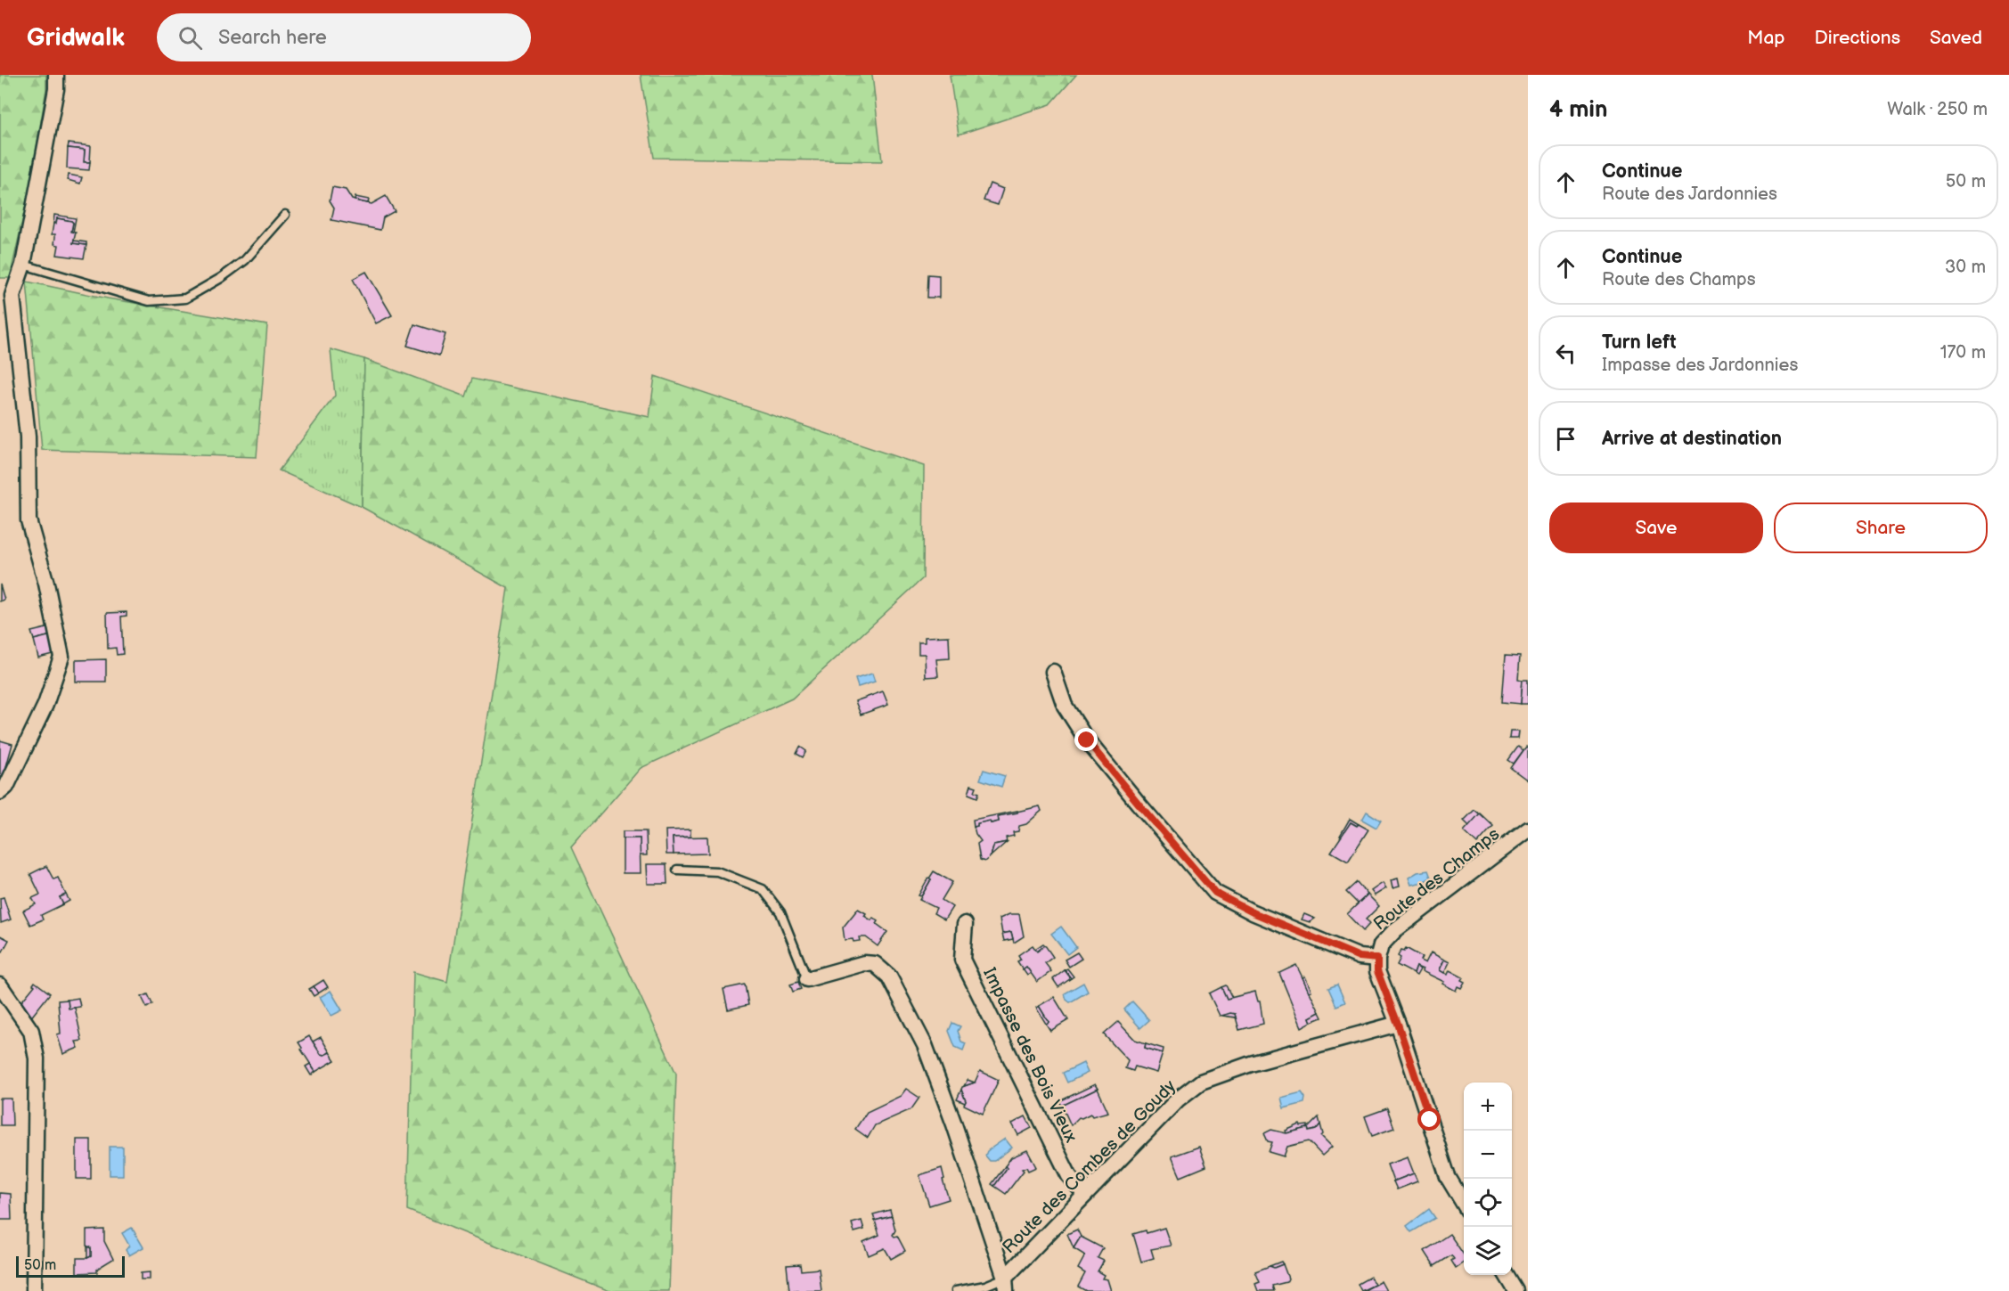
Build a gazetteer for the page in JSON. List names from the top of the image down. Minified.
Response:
{"streets":{"street":["Route des Champs","Impasse des Bois Vieux","Route des Combes de Goudy"]},"crossings":[["Route des Champs","Route des Combes de Goudy"],["Impasse des Bois Vieux","Route des Combes de Goudy"]],"scale_bar":"50 m","page":{"header":"Gridwalk","search":"Search here","nav":["Map","Directions","Saved"],"heading":["4 min","Walk · 250 m"],"list":[["Continue","Route des Jardonnies","50 m"],["Continue","Route des Champs","30 m"],["Turn left","Impasse des Jardonnies","170 m"],"Arrive at destination"],"buttons":["Save","Share"],"map_buttons":["+","−"],"scale":"50 m"}}
